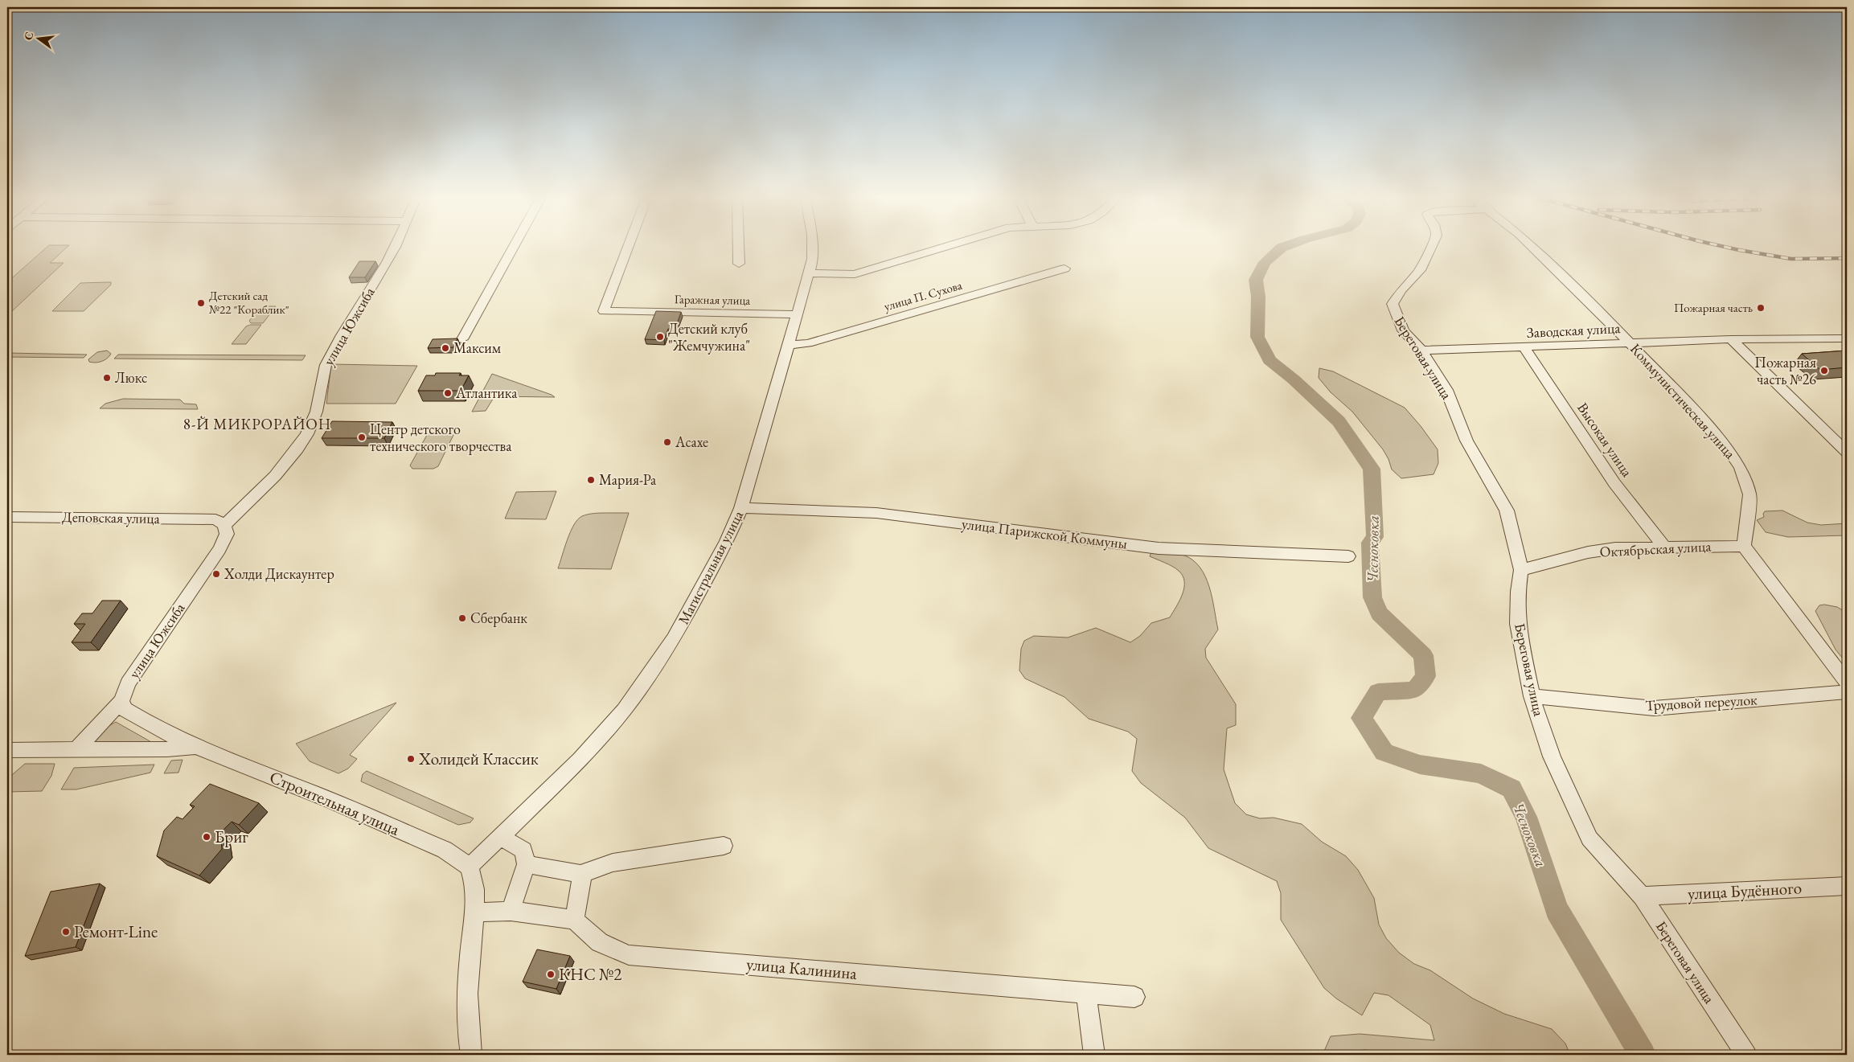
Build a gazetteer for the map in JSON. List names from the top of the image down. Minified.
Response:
{"streets":{"street":["улица П. Сухова","Гаражная улица","улица Южсиба","Заводская улица","Береговая улица","Коммунистическая улица","Высокая улица","Деповская улица","улица Парижской Коммуны","Октябрьская улица","Магистральная улица","Трудовой переулок","Строительная улица","улица Будённого","улица Калинина"]},"crossings":[["улица П. Сухова","Магистральная улица"],["Гаражная улица","Магистральная улица"],["улица Южсиба","Деповская улица"],["улица Южсиба","Строительная улица"],["Заводская улица","Береговая улица"],["Заводская улица","Коммунистическая улица"],["Заводская улица","Высокая улица"],["Береговая улица","Октябрьская улица"],["Береговая улица","Трудовой переулок"],["Береговая улица","улица Будённого"],["Коммунистическая улица","Октябрьская улица"],["Высокая улица","Октябрьская улица"],["улица Парижской Коммуны","Магистральная улица"],["Магистральная улица","Строительная улица"]],"districts":["8-Й МИКРОРАЙОН"],"water":["Чесноковка"],"places":["Детский сад №22 \"Кораблик\"","Пожарная часть","Детский клуб \"Жемчужина\"","Максим","Пожарная часть №26","Люкс","Атлантика","Центр детского технического творчества","Асахе","Мария-Ра","Холди Дискаунтер","Сбербанк","Холидей Классик","Бриг","Ремонт-Line","КНС №2"],"north":"left"}
